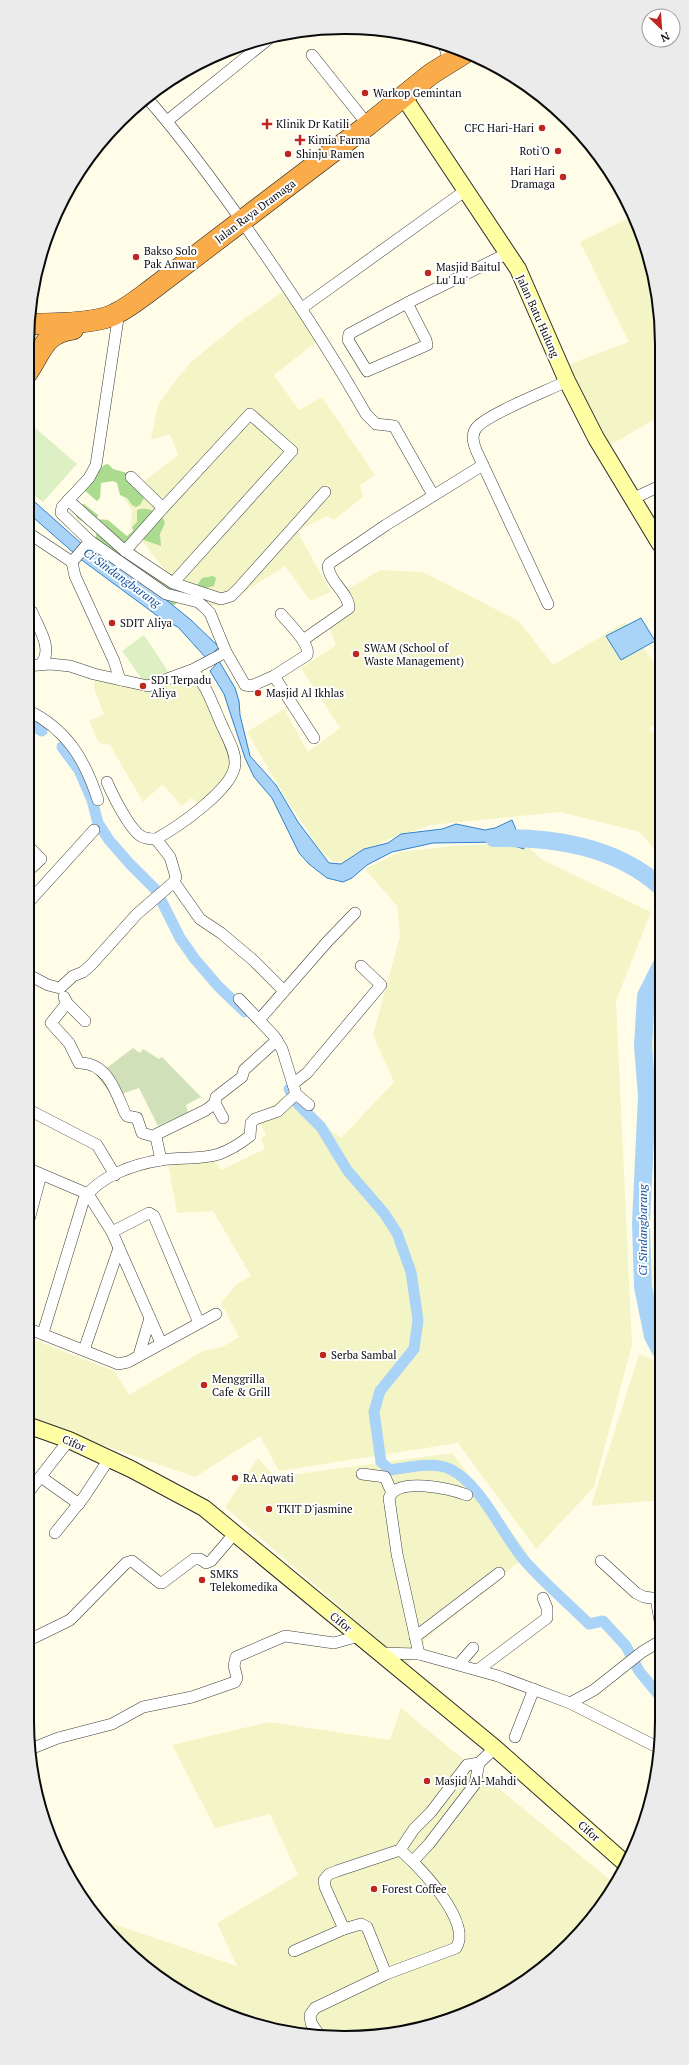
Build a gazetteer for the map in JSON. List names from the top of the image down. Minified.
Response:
{"streets":{"highway":["Jalan Raya Dramaga"],"street":["Jalan Batu Hulung","Cifor"]},"crossings":[["Jalan Raya Dramaga","Jalan Batu Hulung"]],"water":["Ci Sindangbarang"],"places":{"other":["Warkop Gemintan","CFC Hari-Hari","Roti'O","Shinju Ramen","Hari Hari Dramaga","Bakso Solo Pak Anwar","Masjid Baitul Lu' Lu'","SDIT Aliya","SWAM (School of Waste Management)","SDI Terpadu Aliya","Masjid Al Ikhlas","Serba Sambal","Menggrilla Cafe & Grill","RA Aqwati","TKIT D'jasmine","SMKS Telekomedika","Masjid Al-Mahdi","Forest Coffee"],"health":["Klinik Dr Katili","Kimia Farma"]},"north":"bottom right"}
